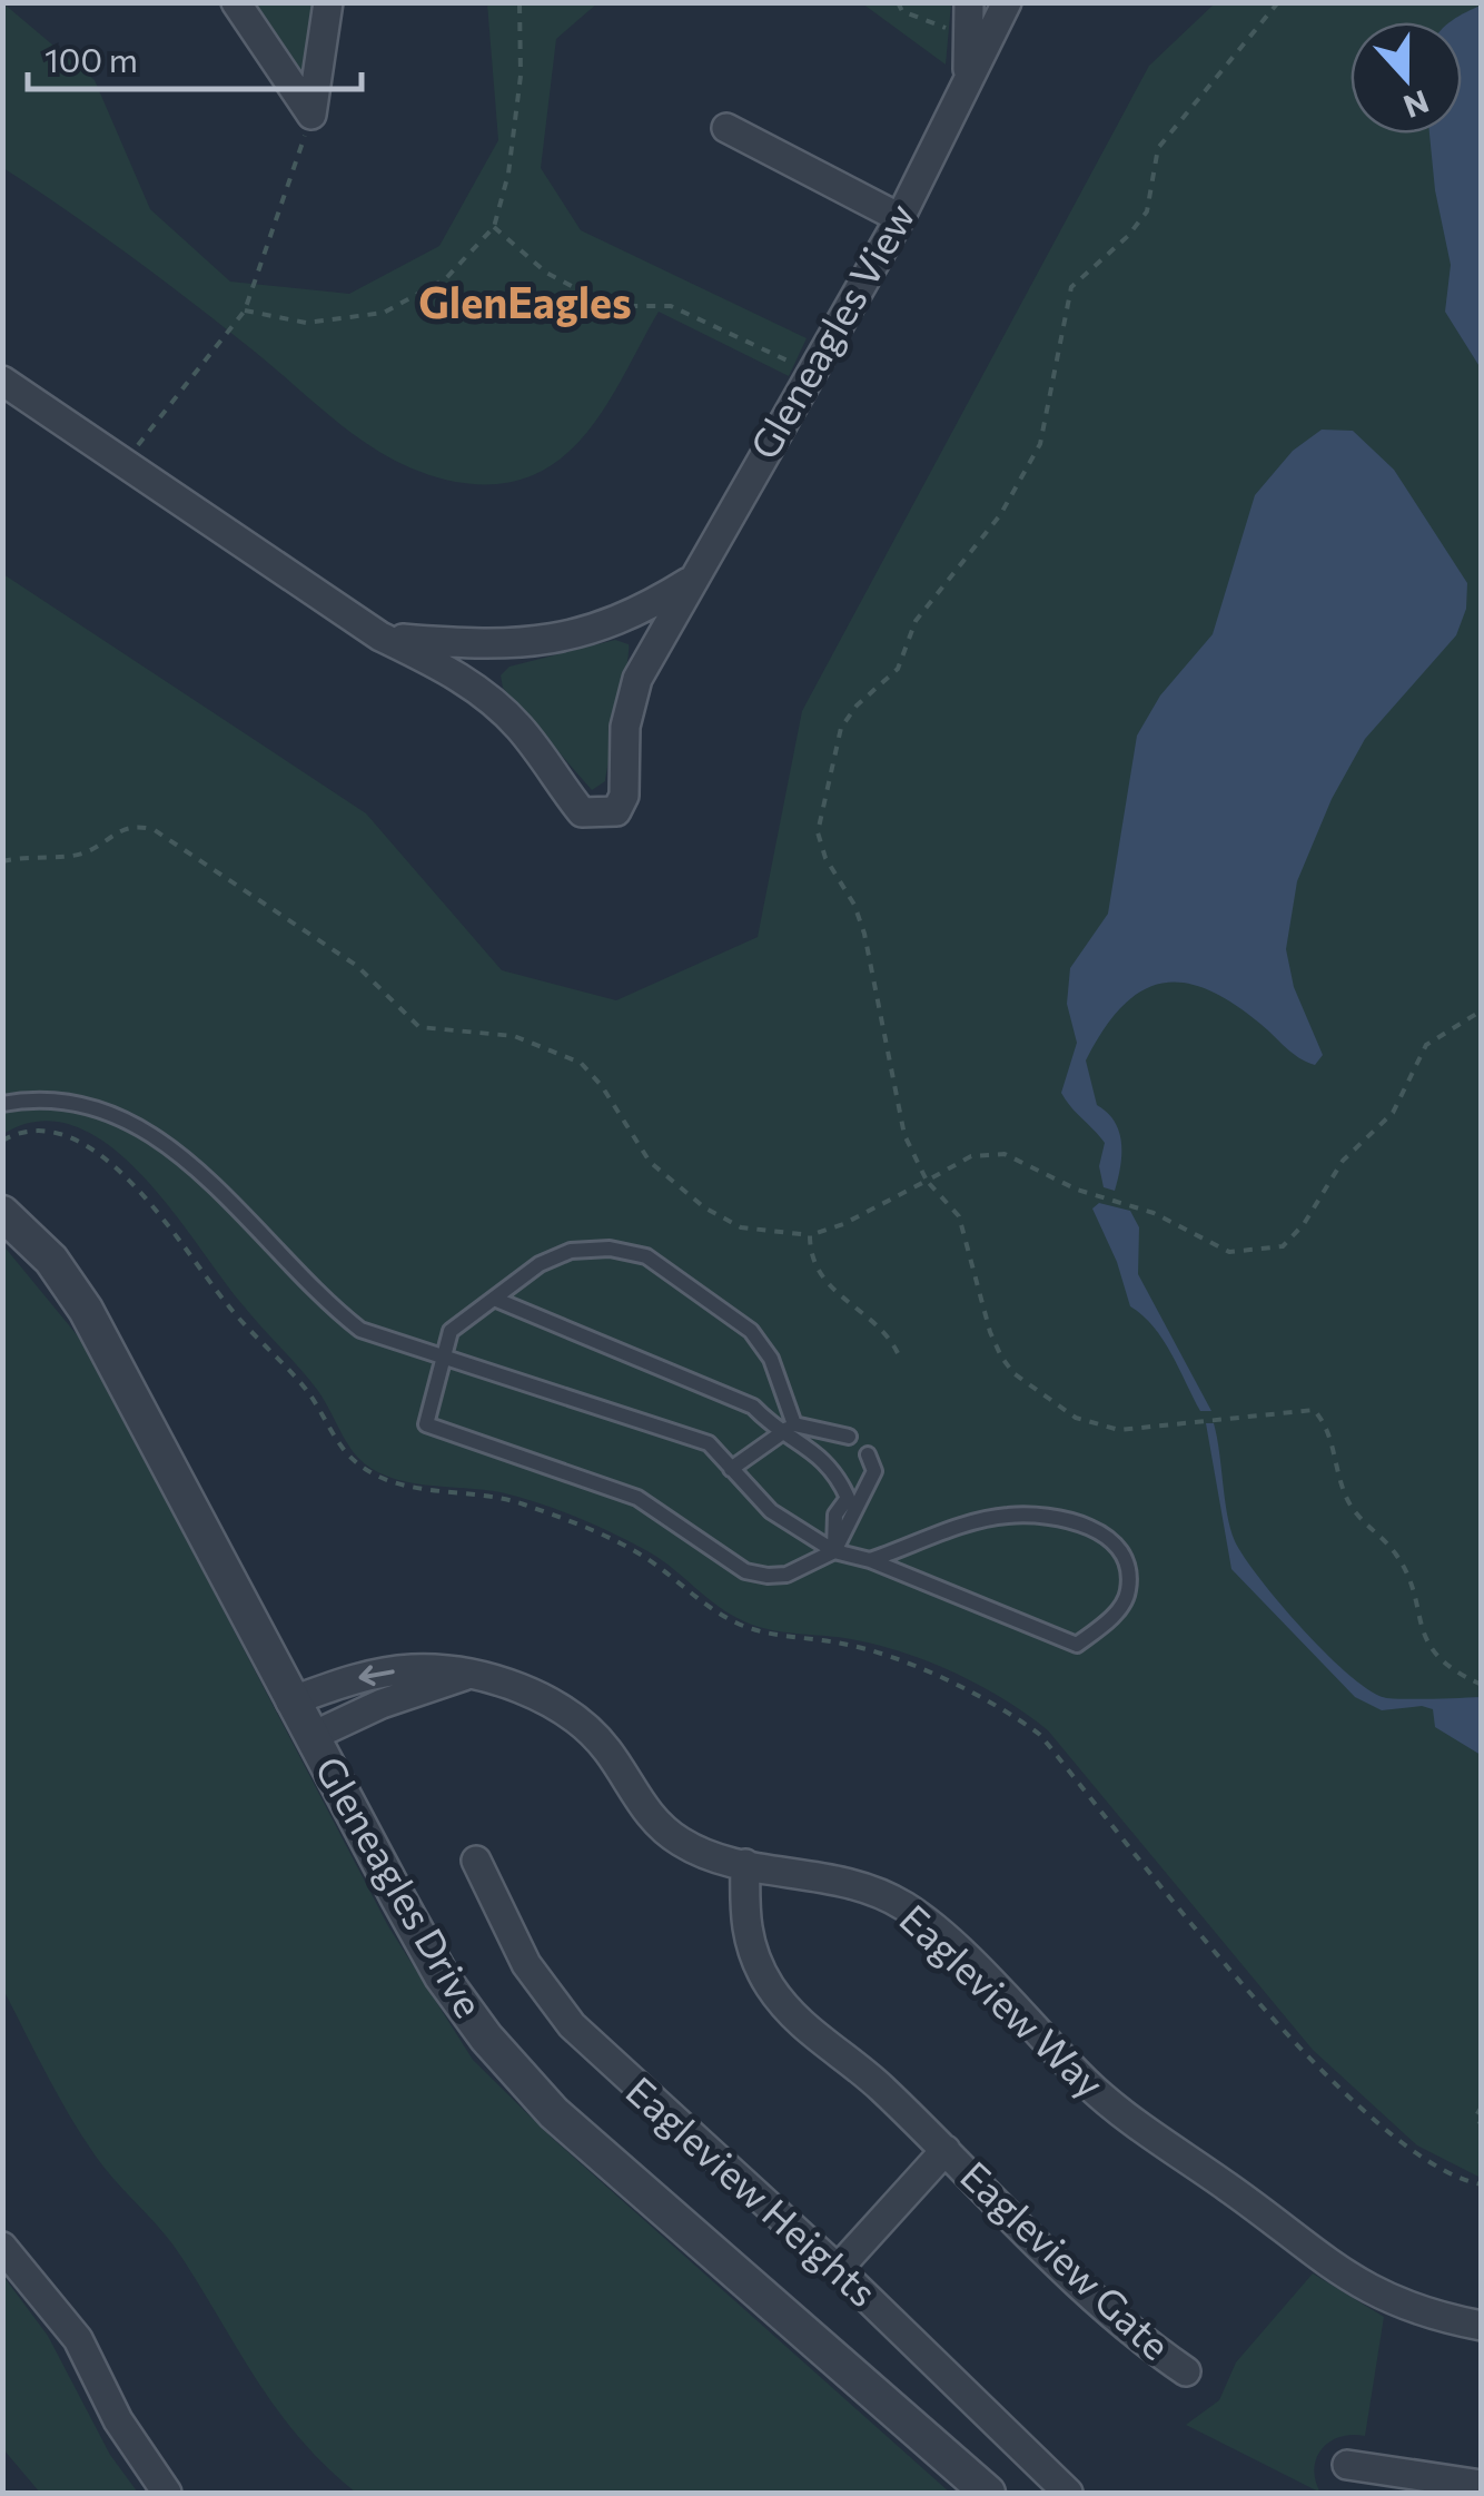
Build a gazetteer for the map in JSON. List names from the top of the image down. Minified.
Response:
{"streets":{"street":["Gleneagles View","Gleneagles Drive","Eagleview Way","Eagleview Heights","Eagleview Gate"]},"crossings":[["Gleneagles Drive","Eagleview Way"],["Eagleview Way","Eagleview Gate"],["Eagleview Heights","Eagleview Gate"]],"districts":["GlenEagles"],"scale_bar":"100 m","north":"bottom"}
